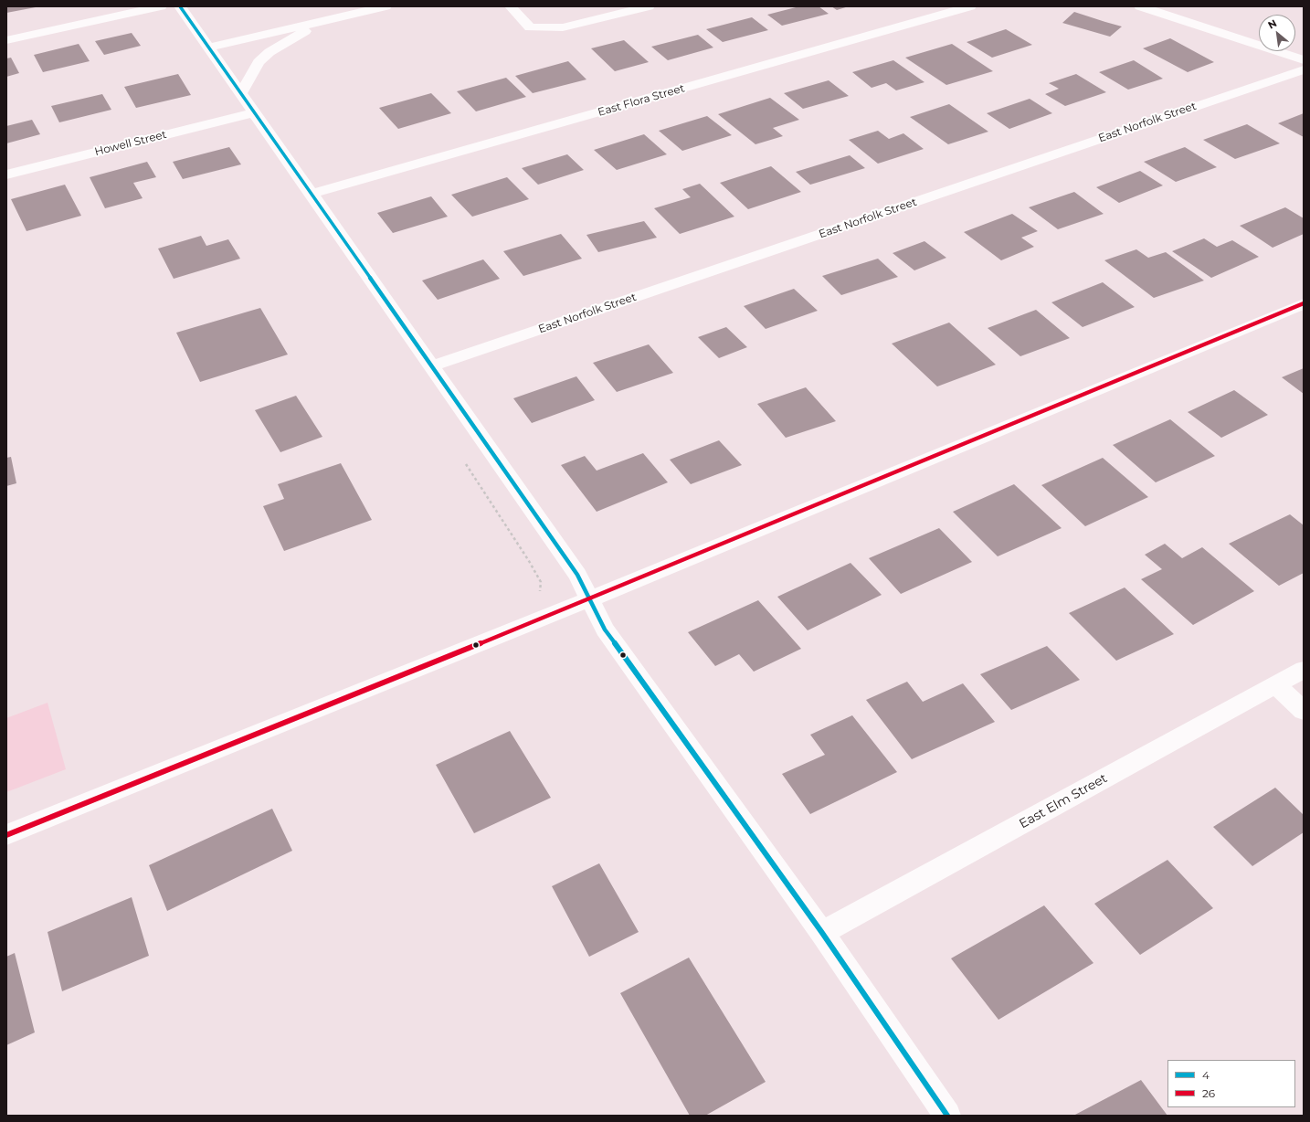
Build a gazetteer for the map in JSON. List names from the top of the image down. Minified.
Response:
{"streets":{"street":["East Flora Street","East Norfolk Street","Howell Street","East Elm Street"]},"lines":["transit line 4","transit line 26"],"legend":["4","26"],"north":"top left"}
